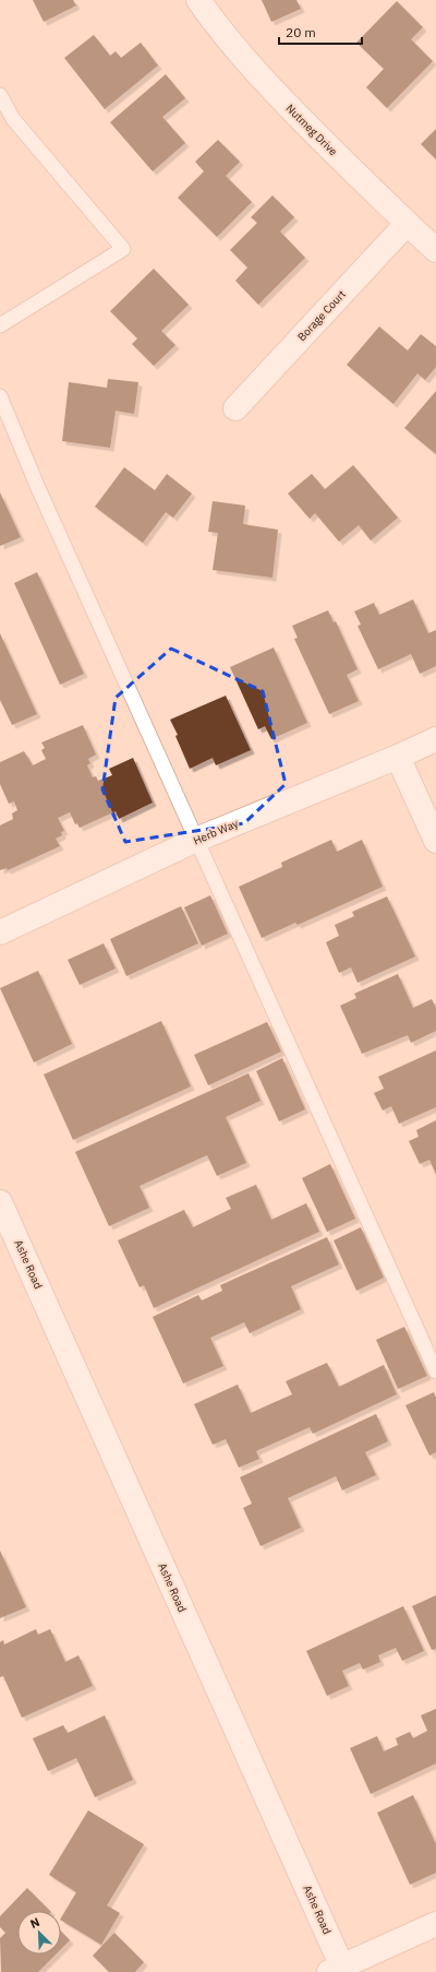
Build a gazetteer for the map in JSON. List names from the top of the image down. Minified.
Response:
{"streets":{"street":["Nutmeg Drive","Borage Court","Herb Way","Ashe Road"]},"crossings":[["Nutmeg Drive","Borage Court"]],"scale_bar":"20 m","north":"top left"}
